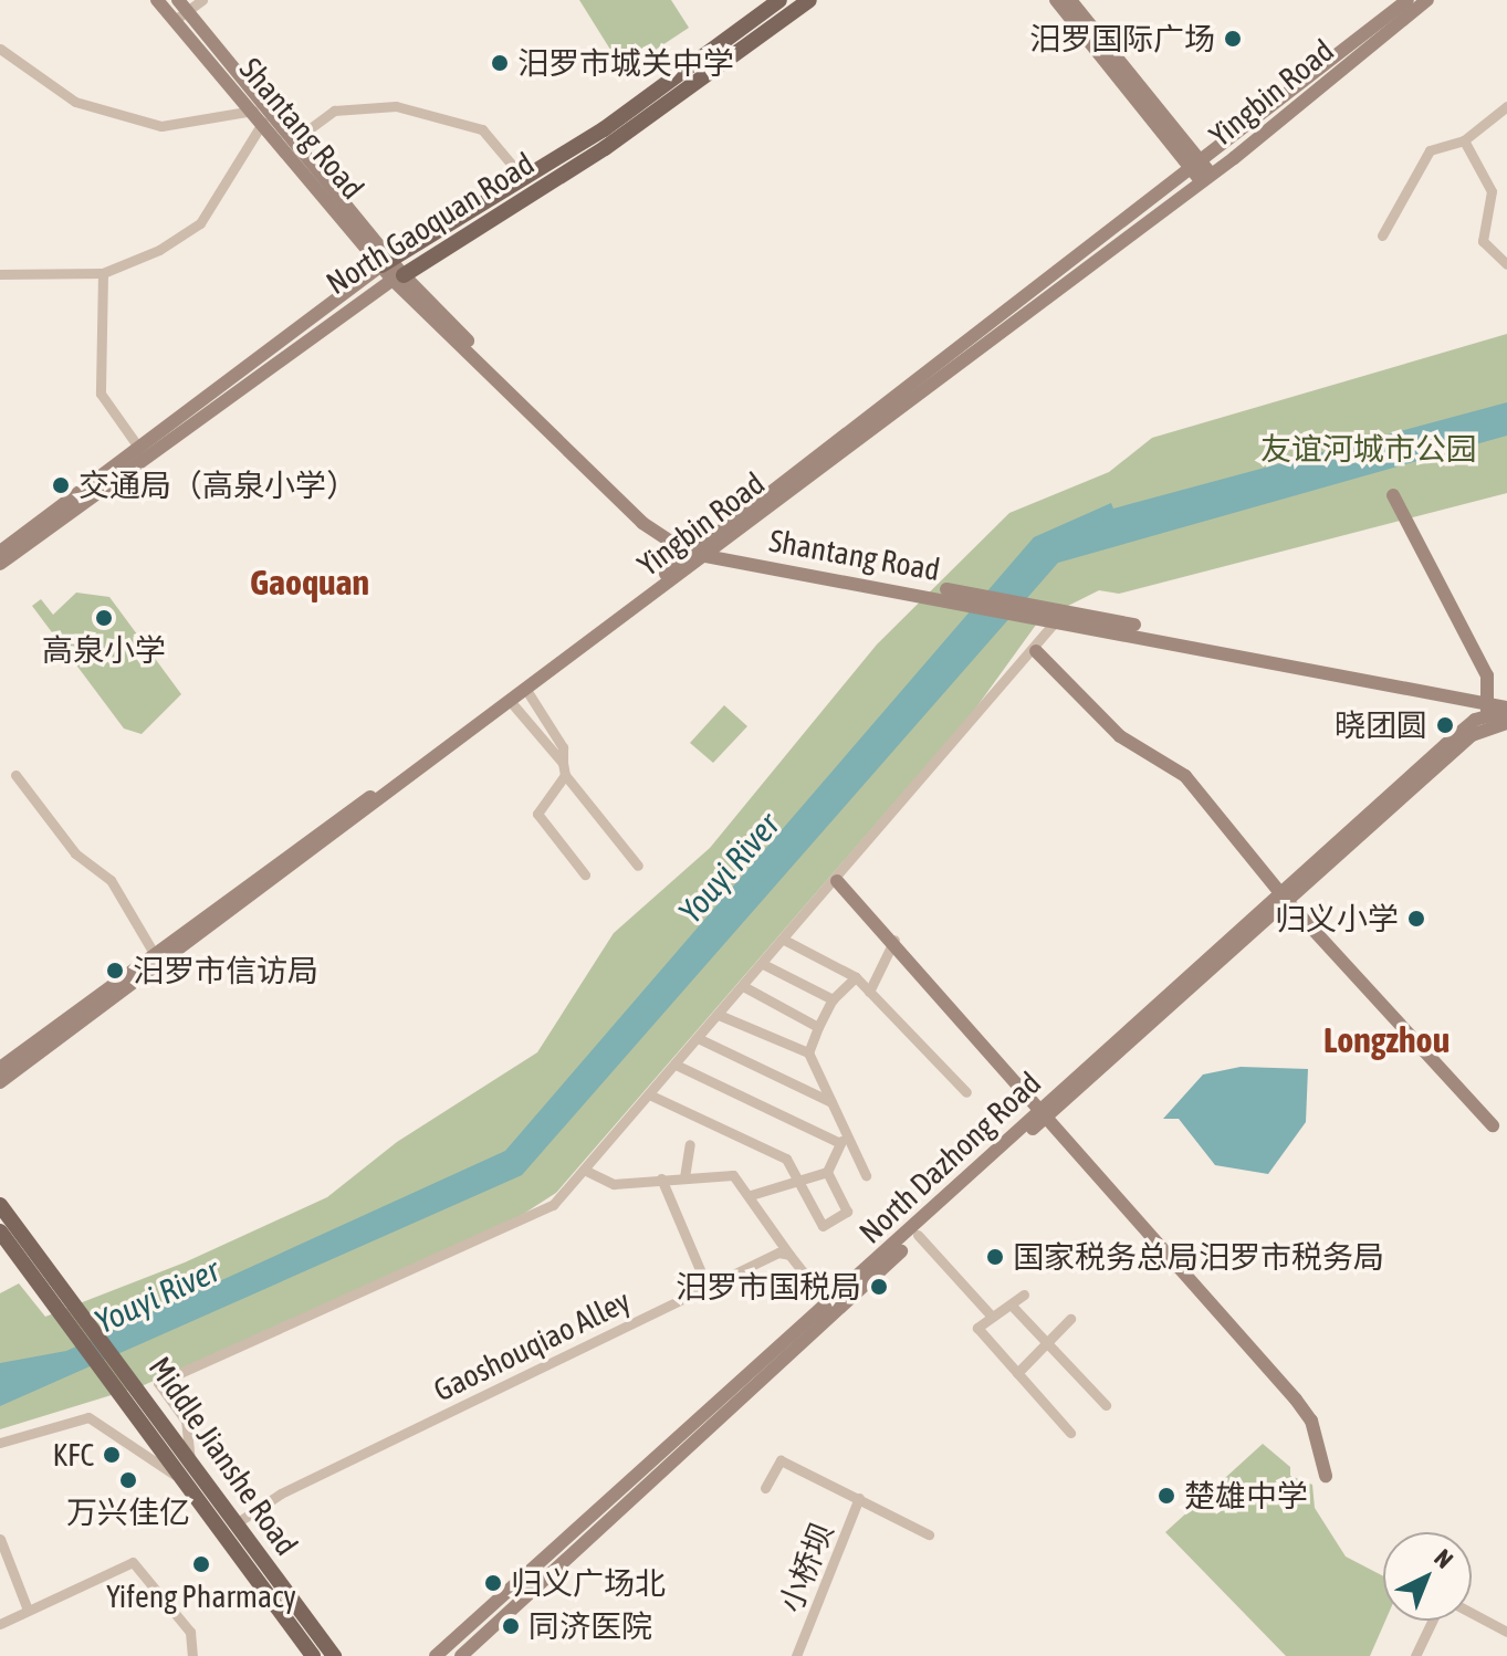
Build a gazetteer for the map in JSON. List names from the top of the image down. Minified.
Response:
{"streets":{"main road":["Yingbin Road","Shantang Road","North Gaoquan Road","North Dazhong Road","Middle Jianshe Road"],"street":["Gaoshouqiao Alley","小桥坝"]},"crossings":[["Yingbin Road","Shantang Road"],["Shantang Road","North Gaoquan Road"],["Shantang Road","North Dazhong Road"],["Gaoshouqiao Alley","Middle Jianshe Road"]],"districts":["Gaoquan","Longzhou"],"water":["Youyi River"],"parks":["友谊河城市公园"],"places":["汨罗国际广场","汨罗市城关中学","交通局（高泉小学）","高泉小学","晓团圆","归义小学","汨罗市信访局","国家税务总局汨罗市税务局","汨罗市国税局","KFC","万兴佳亿","楚雄中学","Yifeng Pharmacy","归义广场北","同济医院"],"north":"top right"}
